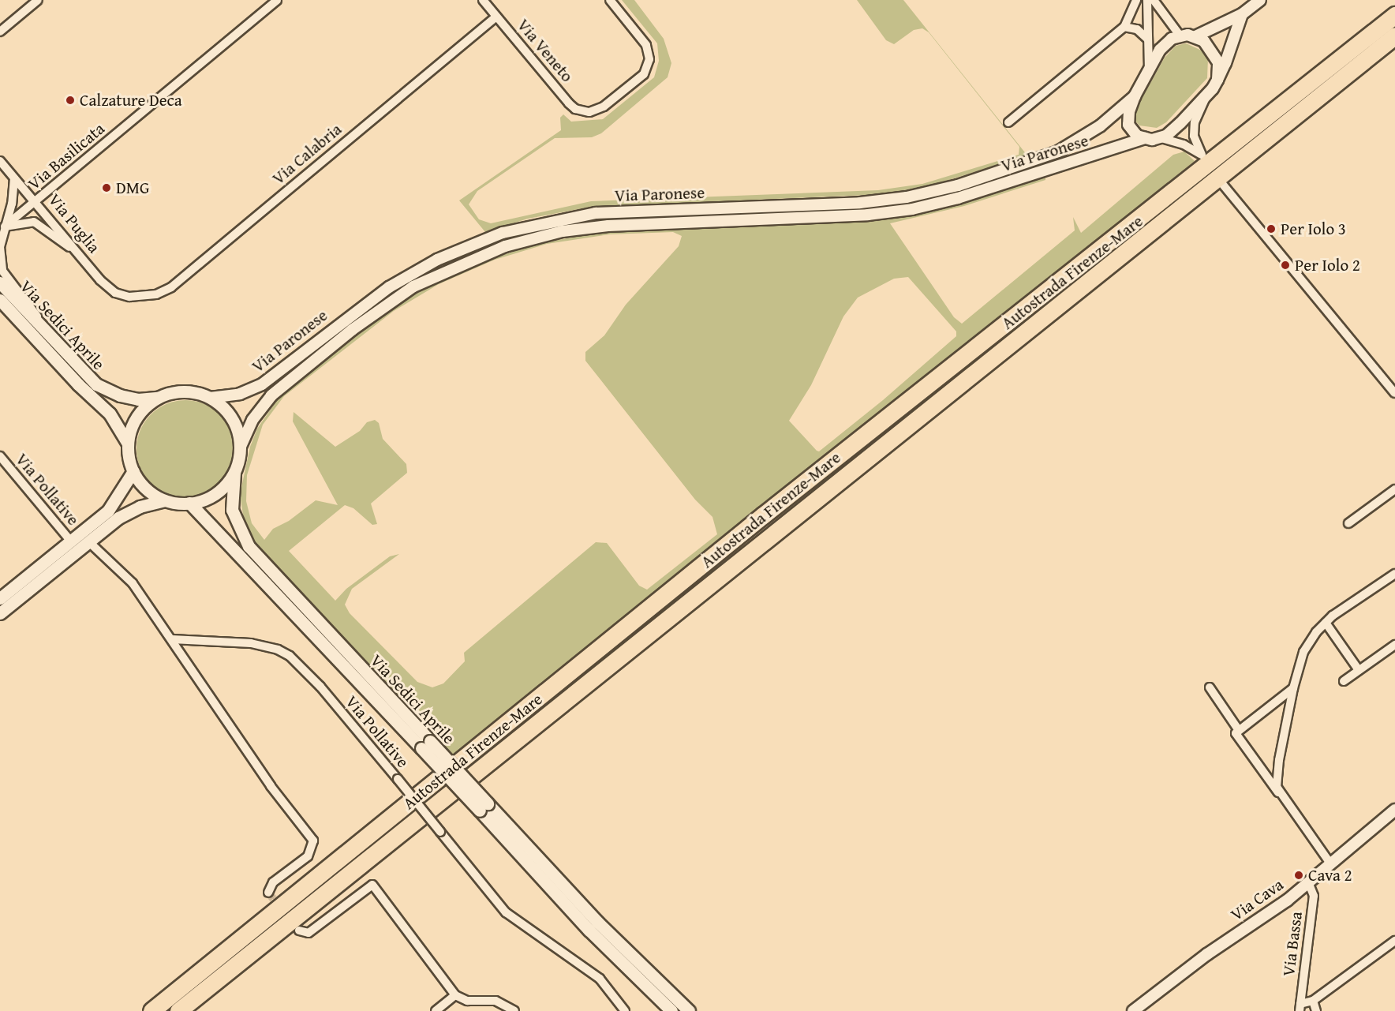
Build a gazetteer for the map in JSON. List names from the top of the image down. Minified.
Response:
{"streets":{"highway":["Autostrada Firenze-Mare"],"main road":["Via Sedici Aprile"],"street":["Via Veneto","Via Paronese","Via Calabria","Via Basilicata","Via Puglia","Via Pollative","Via Cava","Via Bassa"]},"crossings":[["Via Veneto","Via Calabria"],["Via Paronese","Via Sedici Aprile"],["Via Calabria","Via Puglia"],["Via Basilicata","Via Puglia"],["Via Cava","Via Bassa"]],"places":["Calzature Deca","DMG","Per Iolo 3","Per Iolo 2","Cava 2"]}
